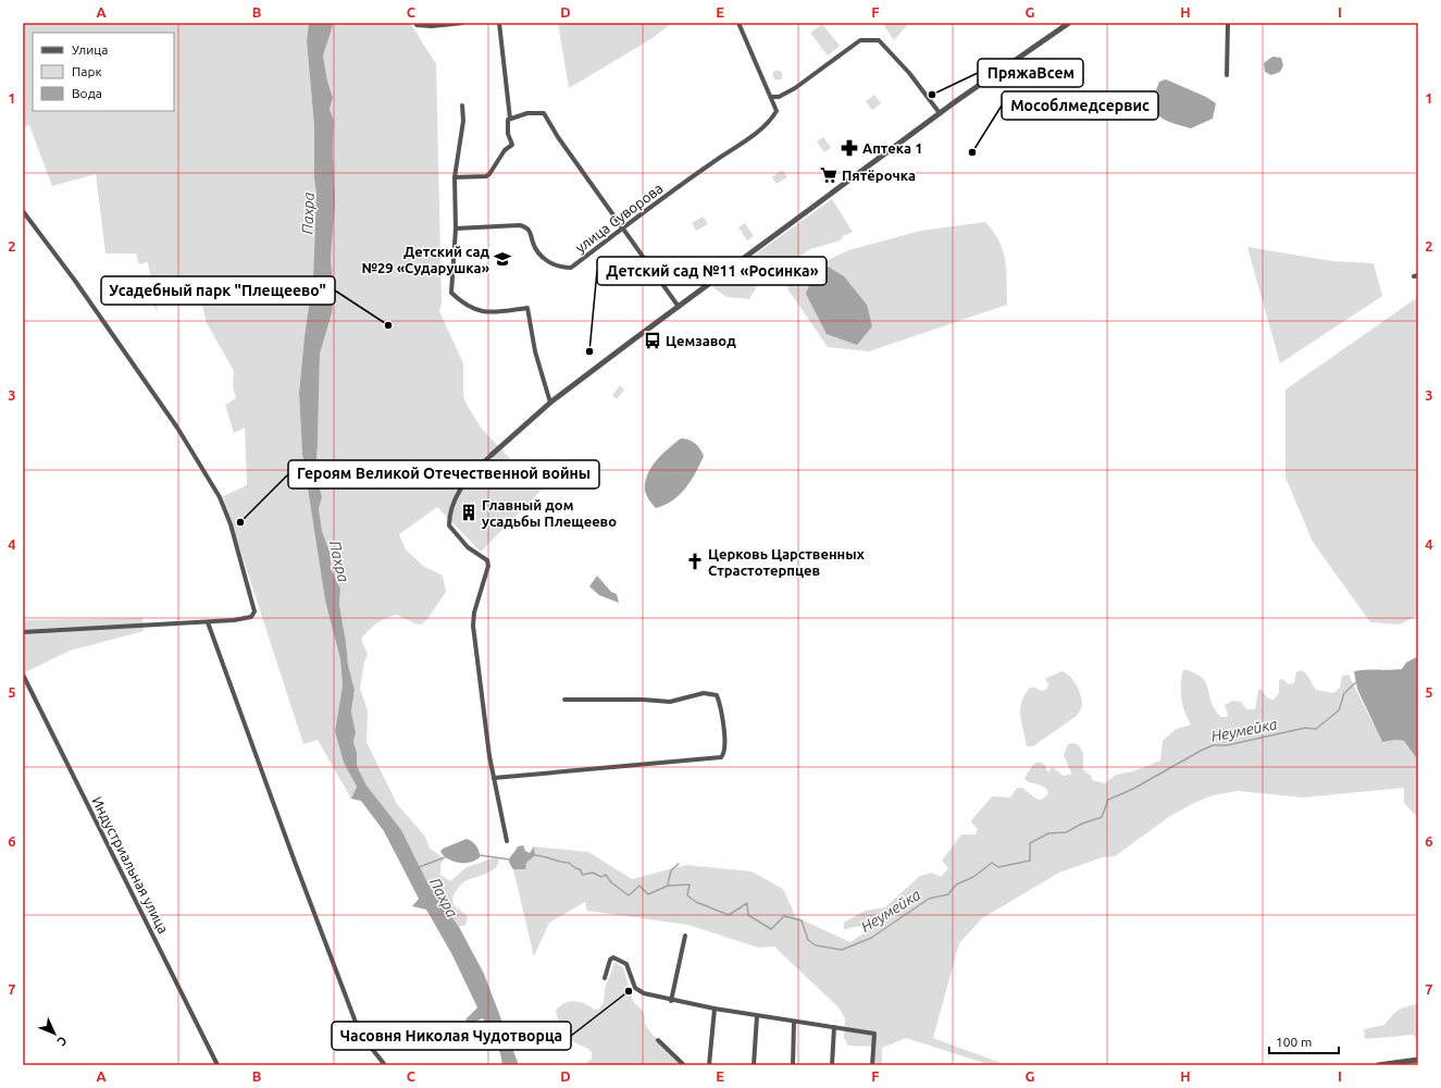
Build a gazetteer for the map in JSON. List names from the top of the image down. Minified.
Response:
{"streets":{"street":["улица Суворова","Индустриальная улица"]},"water":["Пахра","Неумейка"],"places":{"other":["ПряжаВсем","Мособлмедсервис","Усадебный парк \"Плещеево\"","Детский сад №11 «Росинка»","Героям Великой Отечественной войны","Часовня Николая Чудотворца"],"pharmacy":["Аптека 1"],"supermarket":["Пятёрочка"],"school or university":["Детский сад №29 «Сударушка»"],"bus stop":["Цемзавод"],"building":["Главный дом усадьбы Плещеево"],"church":["Церковь Царственных Страстотерпцев"]},"legend":["Улица","Парк","Вода"],"scale_bar":"100 m","north":"bottom right","grid":{"columns":["A","B","C","D","E","F","G","H","I"],"rows":["1","2","3","4","5","6","7"]}}
